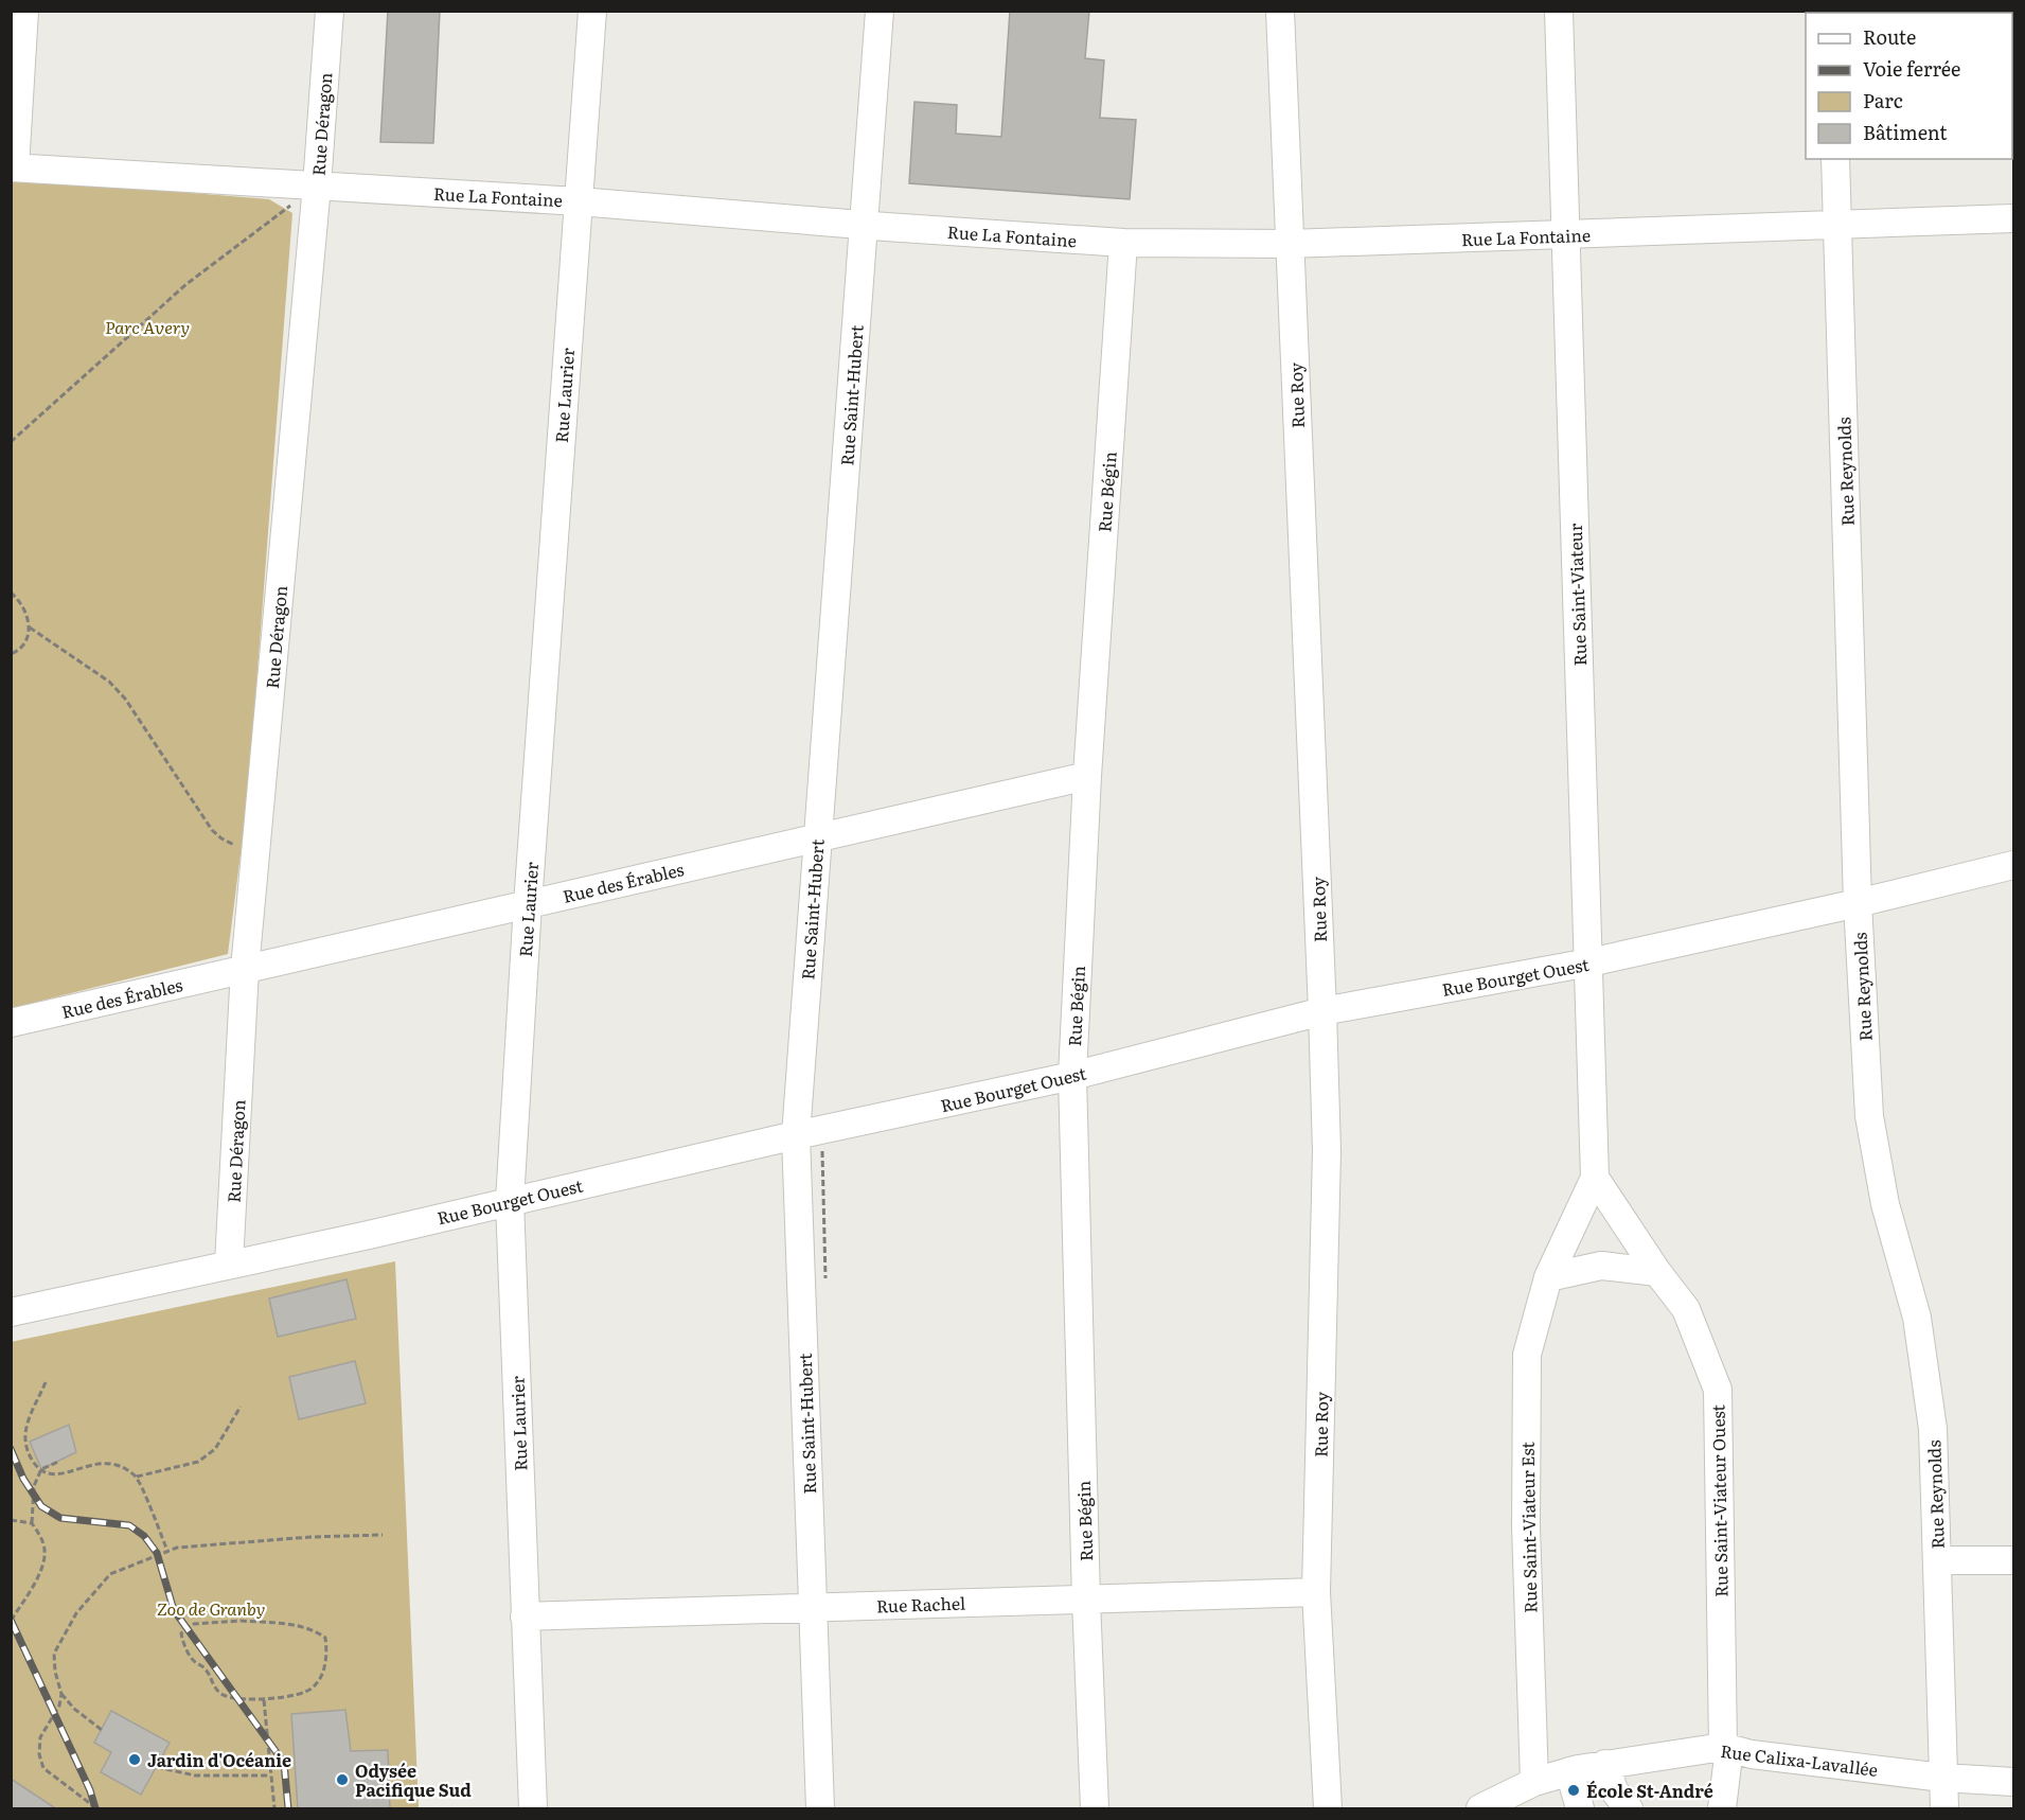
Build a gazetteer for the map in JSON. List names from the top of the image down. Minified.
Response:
{"streets":{"street":["Rue Déragon","Rue La Fontaine","Rue Laurier","Rue Saint-Hubert","Rue Roy","Rue Reynolds","Rue Bégin","Rue Saint-Viateur","Rue des Érables","Rue Bourget Ouest","Rue Saint-Viateur Ouest","Rue Saint-Viateur Est","Rue Rachel","Rue Calixa-Lavallée"]},"crossings":[["Rue Déragon","Rue La Fontaine"],["Rue Déragon","Rue des Érables"],["Rue Déragon","Rue Bourget Ouest"],["Rue La Fontaine","Rue Laurier"],["Rue La Fontaine","Rue Saint-Hubert"],["Rue La Fontaine","Rue Roy"],["Rue La Fontaine","Rue Reynolds"],["Rue La Fontaine","Rue Bégin"],["Rue La Fontaine","Rue Saint-Viateur"],["Rue Laurier","Rue des Érables"],["Rue Laurier","Rue Bourget Ouest"],["Rue Laurier","Rue Rachel"],["Rue Saint-Hubert","Rue des Érables"],["Rue Saint-Hubert","Rue Bourget Ouest"],["Rue Saint-Hubert","Rue Rachel"],["Rue Roy","Rue Bourget Ouest"],["Rue Roy","Rue Rachel"],["Rue Reynolds","Rue Bourget Ouest"],["Rue Reynolds","Rue Calixa-Lavallée"],["Rue Bégin","Rue des Érables"],["Rue Bégin","Rue Bourget Ouest"],["Rue Bégin","Rue Rachel"],["Rue Saint-Viateur","Rue Bourget Ouest"],["Rue Saint-Viateur","Rue Saint-Viateur Ouest"],["Rue Saint-Viateur","Rue Saint-Viateur Est"],["Rue Saint-Viateur Ouest","Rue Saint-Viateur Est"],["Rue Saint-Viateur Ouest","Rue Calixa-Lavallée"],["Rue Saint-Viateur Est","Rue Calixa-Lavallée"]],"parks":["Parc Avery","Zoo de Granby"],"places":["Jardin d'Océanie","Odysée Pacifique Sud","École St-André"],"legend":["Route","Voie ferrée","Parc","Bâtiment"]}
